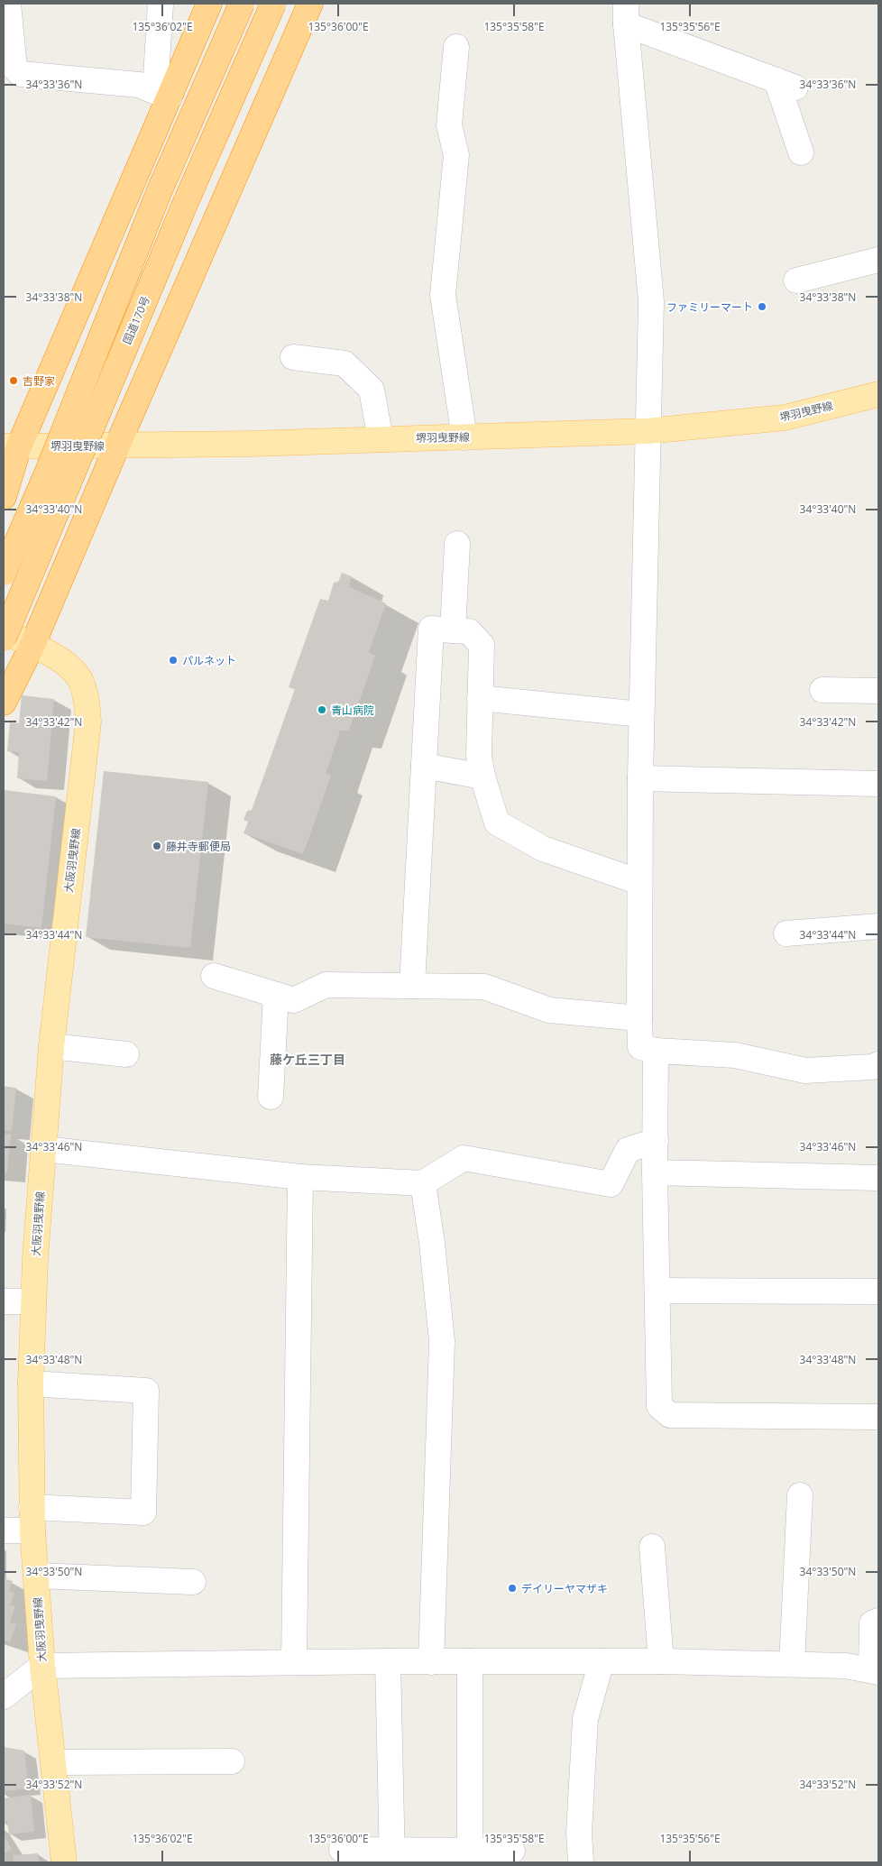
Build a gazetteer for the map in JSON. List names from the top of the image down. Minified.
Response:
{"streets":{"highway":["国道170号"],"main road":["堺羽曳野線","大阪羽曳野線"]},"districts":["藤ケ丘三丁目"],"places":["ファミリーマート","吉野家","パルネット","青山病院","藤井寺郵便局","デイリーヤマザキ"],"coordinates":["135°36'02\"E","135°36'00\"E","135°35'58\"E","135°35'56\"E","34°33'36\"N","34°33'38\"N","34°33'40\"N","34°33'42\"N","34°33'44\"N","34°33'46\"N","34°33'48\"N","34°33'50\"N","34°33'52\"N"]}
